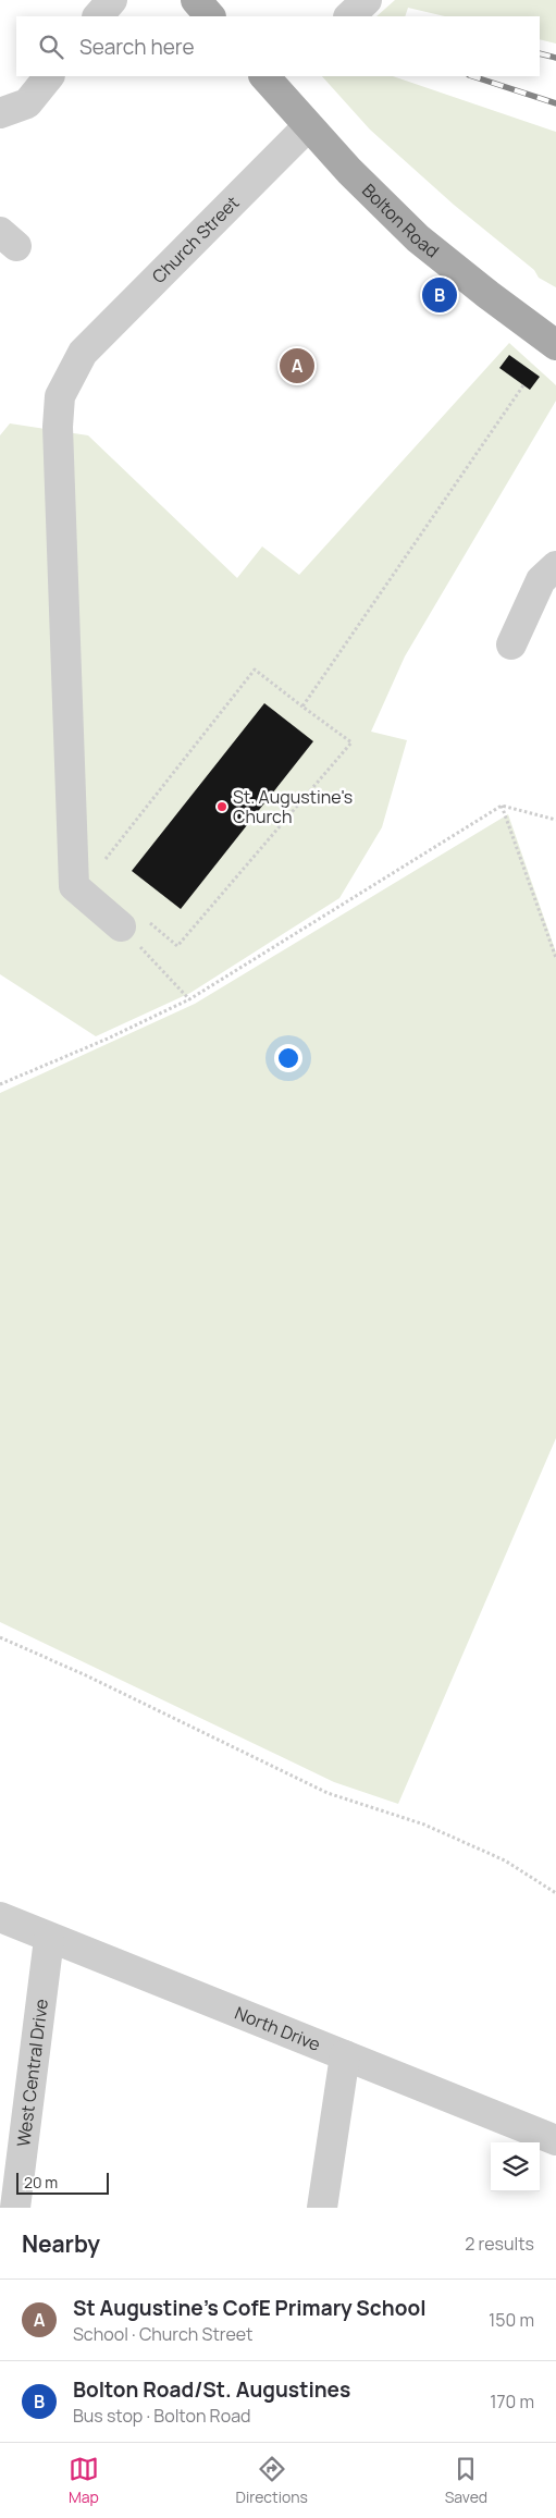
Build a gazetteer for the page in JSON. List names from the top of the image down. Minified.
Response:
{"streets":{"main road":["Bolton Road"],"street":["Church Street","North Drive","West Central Drive"]},"crossings":[["Bolton Road","Church Street"],["North Drive","West Central Drive"]],"places":["St. Augustine's Church"],"scale_bar":"20 m","page":{"search":"Search here","pins":["B","A"],"scale":"20 m","heading":["Nearby","2 results"],"list":[{"mark":"A","name":"St Augustine's CofE Primary School","note":"School · Church Street","value":"150 m"},{"mark":"B","name":"Bolton Road/St. Augustines","note":"Bus stop · Bolton Road","value":"170 m"}],"nav":["Map","Directions","Saved"]}}
